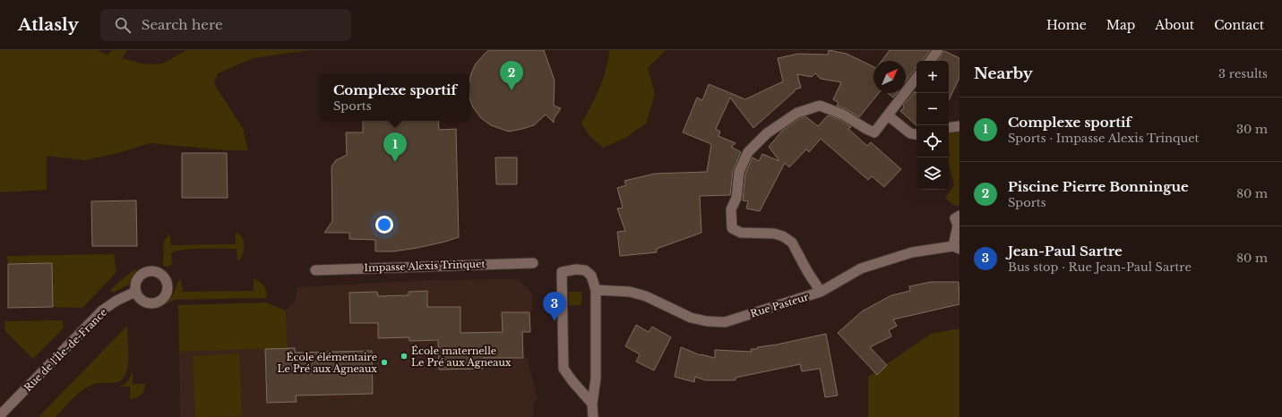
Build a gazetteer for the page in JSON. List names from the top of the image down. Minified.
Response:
{"streets":{"street":["Impasse Alexis Trinquet","Rue Pasteur","Rue de l'Île-de-France"]},"places":["École maternelle Le Pré aux Agneaux","École élémentaire Le Pré aux Agneaux"],"north":"top right","page":{"header":"Atlasly","search":"Search here","nav":["Home","Map","About","Contact"],"heading":["Nearby","3 results"],"map_buttons":["+","−"],"pins":["2","1","3"],"popup":["Complexe sportif","Sports"],"list":[{"mark":"1","name":"Complexe sportif","note":"Sports · Impasse Alexis Trinquet","value":"30 m"},{"mark":"2","name":"Piscine Pierre Bonningue","note":"Sports","value":"80 m"},{"mark":"3","name":"Jean-Paul Sartre","note":"Bus stop · Rue Jean-Paul Sartre","value":"80 m"}]}}
